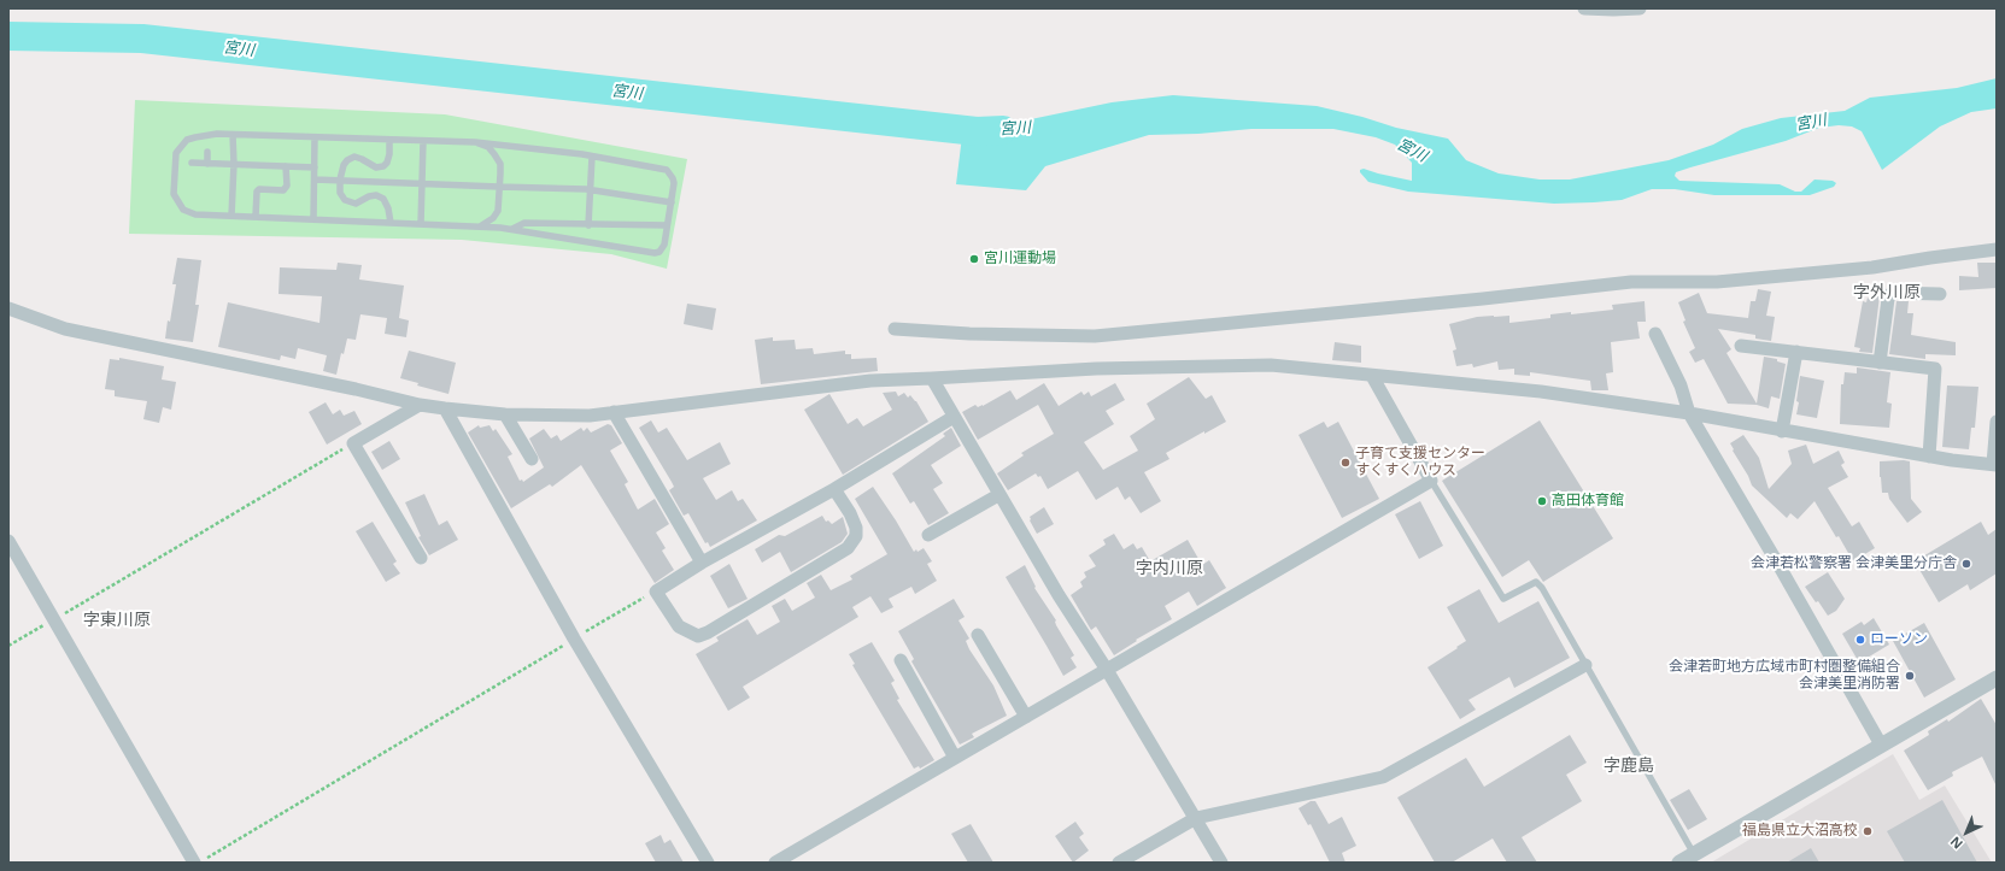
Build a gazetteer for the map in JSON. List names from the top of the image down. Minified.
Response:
{"districts":["字外川原","字内川原","字東川原","字鹿島"],"water":["宮川"],"places":["宮川運動場","子育て支援センター すくすくハウス","高田体育館","会津若松警察署 会津美里分庁舎","ローソン","会津若町地方広域市町村圏整備組合 会津美里消防署","福島県立大沼高校"],"north":"bottom left"}
